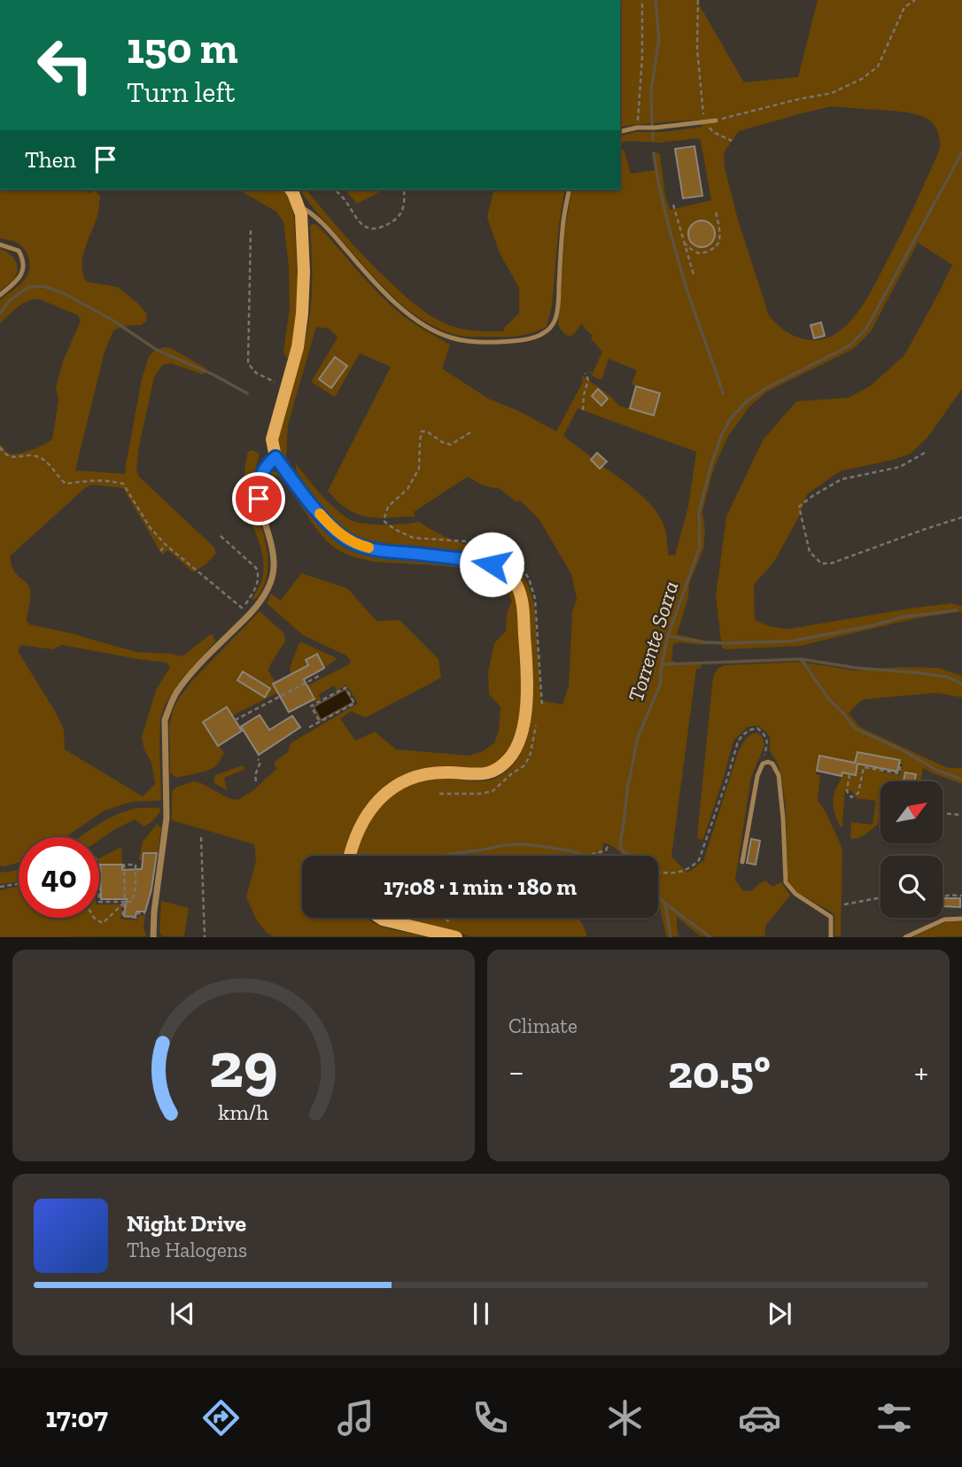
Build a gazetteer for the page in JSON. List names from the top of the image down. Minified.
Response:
{"water":["Torrente Sorra"],"north":"top right","page":{"turn":["150 m","Turn left"],"then":"Then","limit":"40","trip":"17:08 · 1 min · 180 m","tile":"Climate","heat":["−","20.5°","+"],"song":["Night Drive","The Halogens"],"tabs":"17:07","gauge":["29","km/h"]}}
